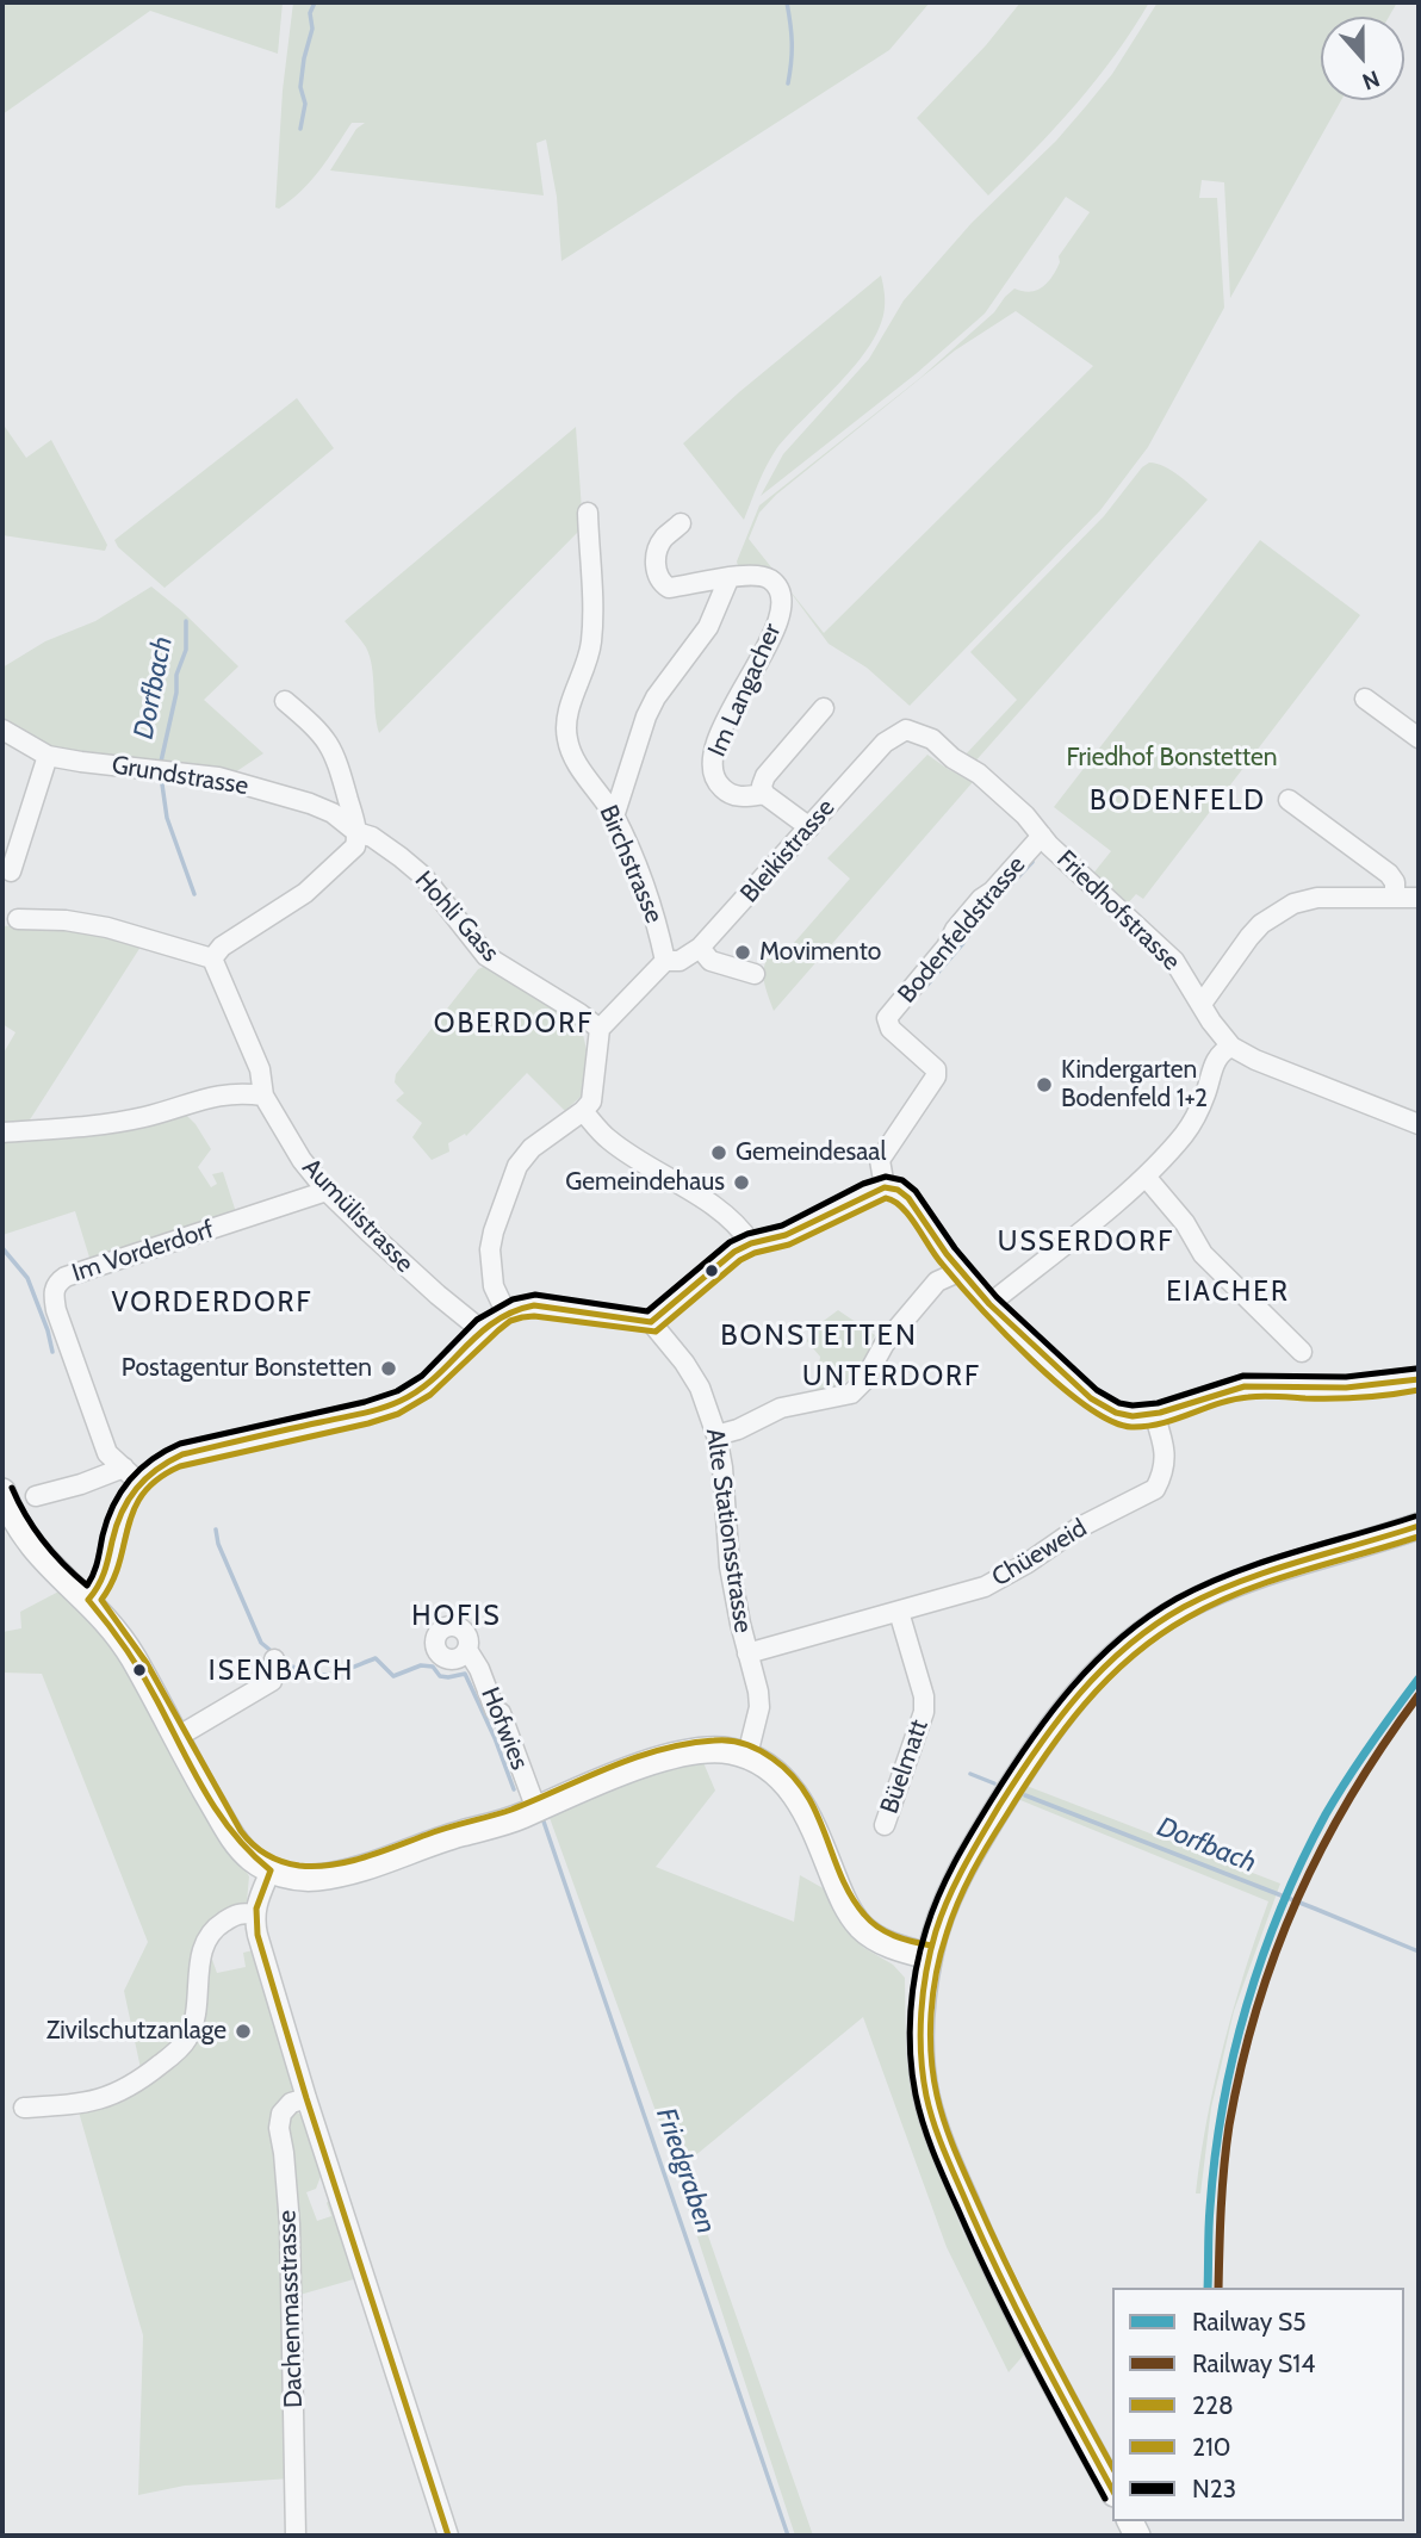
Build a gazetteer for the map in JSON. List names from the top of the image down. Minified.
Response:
{"streets":{"street":["Im Langacher","Grundstrasse","Bleikistrasse","Birchstrasse","Friedhofstrasse","Hohli Gass","Bodenfeldstrasse","Aumülistrasse","Im Vorderdorf","Alte Stationsstrasse","Chüeweid","Hofwies","Büelmatt","Dachenmasstrasse"]},"crossings":[["Grundstrasse","Hohli Gass"],["Bleikistrasse","Birchstrasse"],["Bleikistrasse","Friedhofstrasse"],["Friedhofstrasse","Bodenfeldstrasse"],["Aumülistrasse","Im Vorderdorf"],["Alte Stationsstrasse","Chüeweid"],["Chüeweid","Büelmatt"]],"districts":["BODENFELD","OBERDORF","USSERDORF","EIACHER","VORDERDORF","BONSTETTEN","UNTERDORF","HOFIS","ISENBACH"],"water":["Dorfbach","Friedgraben"],"parks":["Friedhof Bonstetten"],"places":["Movimento","Kindergarten Bodenfeld 1+2","Gemeindesaal","Gemeindehaus","Postagentur Bonstetten","Zivilschutzanlage"],"lines":["transit line N23","transit line 228","transit line 210","rail line S5","rail line S14"],"legend":["Railway S5","Railway S14","228","210","N23"],"north":"bottom"}
